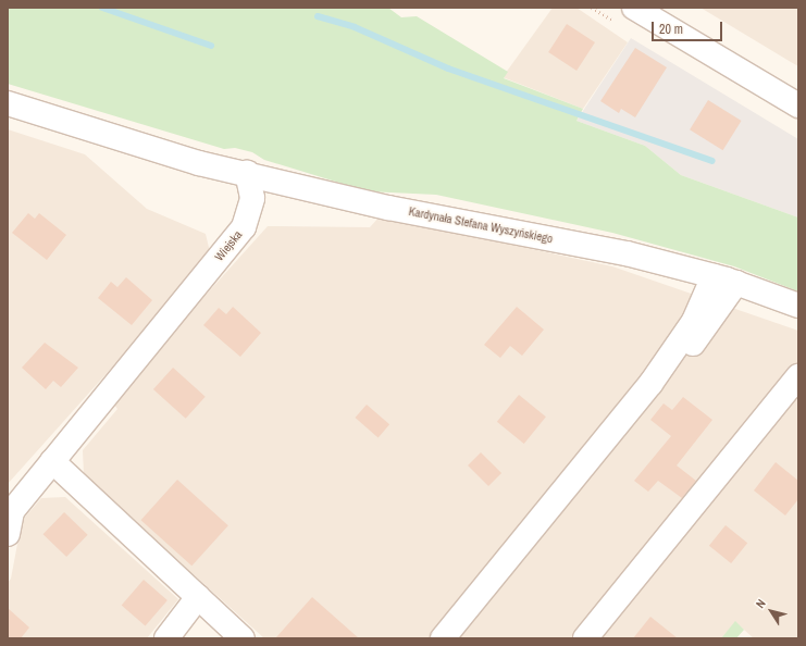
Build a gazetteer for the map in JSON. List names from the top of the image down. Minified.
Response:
{"streets":{"street":["Kardynała Stefana Wyszyńskiego","Wiejska"]},"crossings":[["Kardynała Stefana Wyszyńskiego","Wiejska"]],"scale_bar":"20 m","north":"top left"}
